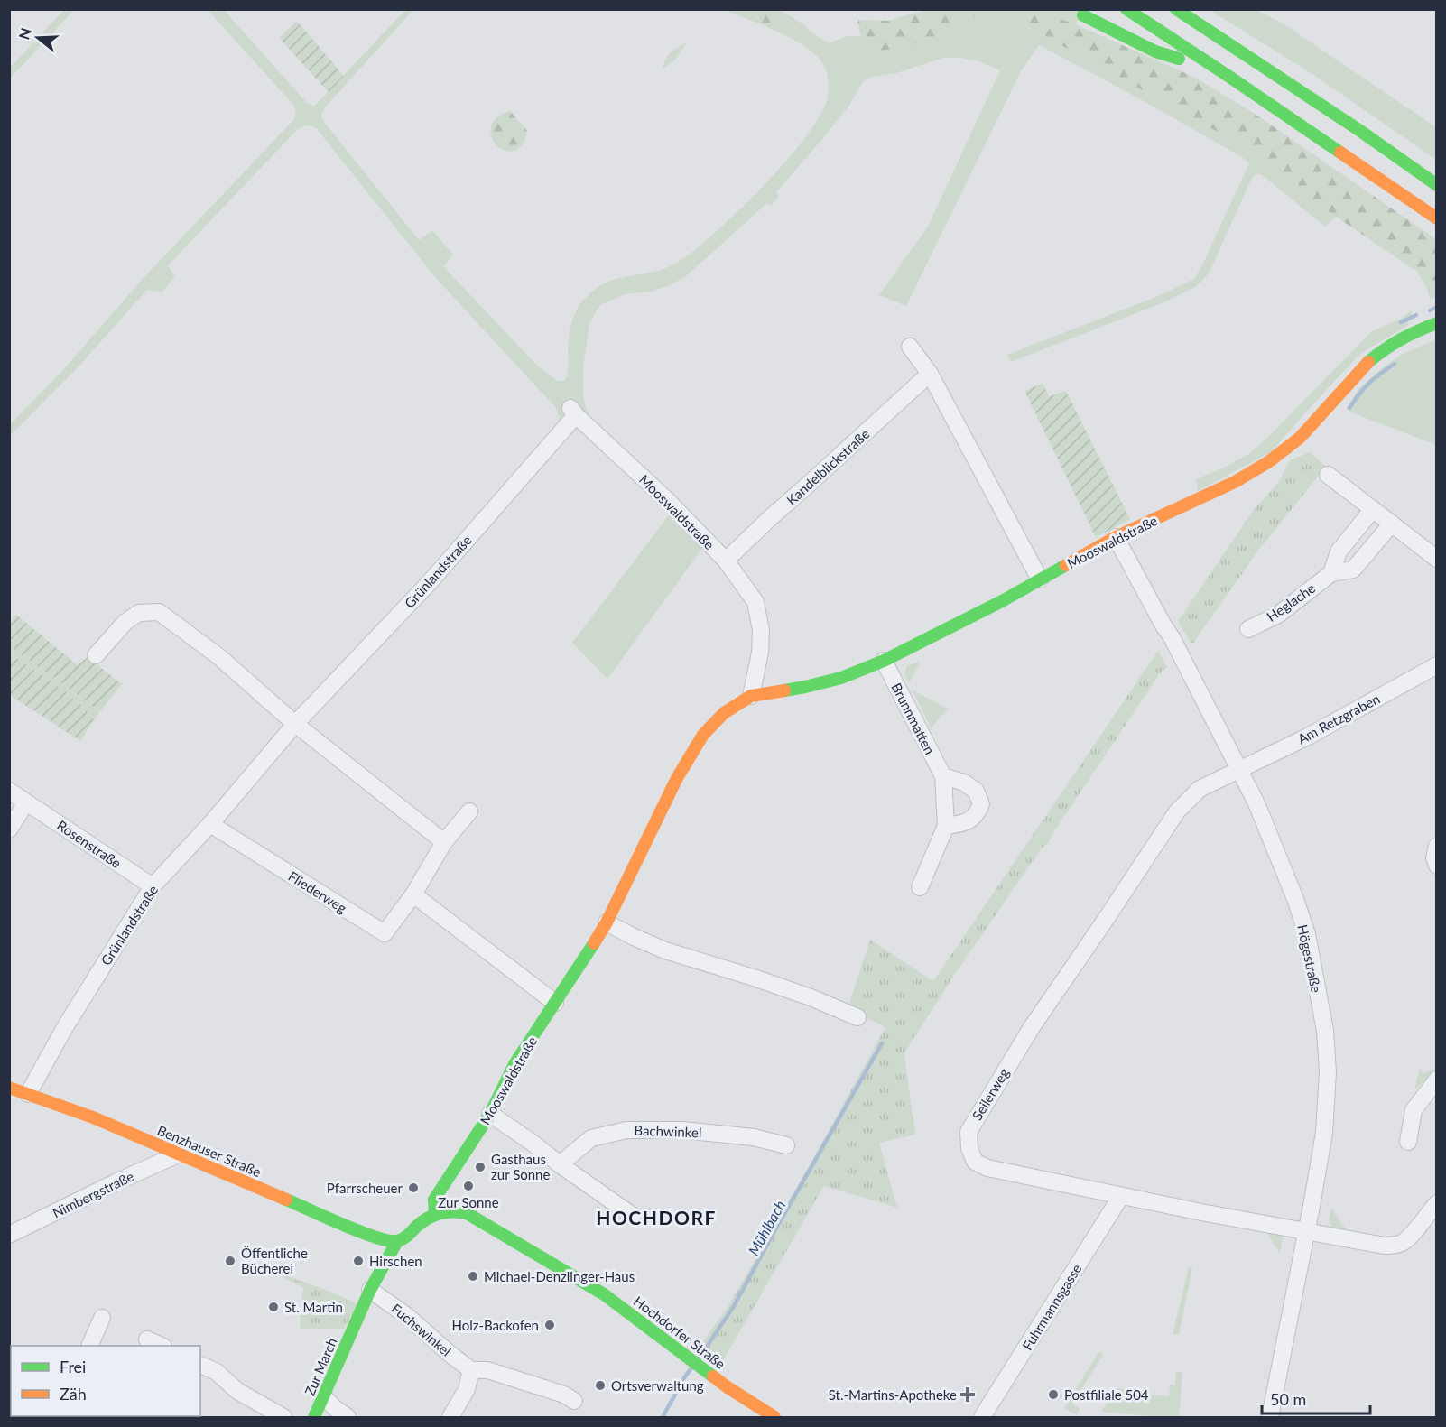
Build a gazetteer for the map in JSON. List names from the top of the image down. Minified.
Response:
{"streets":{"main road":["Mooswaldstraße","Benzhauser Straße","Hochdorfer Straße","Zur March"],"street":["Kandelblickstraße","Grünlandstraße","Heglache","Brunnmatten","Am Retzgraben","Rosenstraße","Fliederweg","Högestraße","Seilerweg","Bachwinkel","Nimbergstraße","Fuhrmannsgasse","Fuchswinkel"]},"crossings":[["Kandelblickstraße","Mooswaldstraße"],["Mooswaldstraße","Grünlandstraße"],["Mooswaldstraße","Brunnmatten"],["Mooswaldstraße","Högestraße"],["Mooswaldstraße","Hochdorfer Straße"],["Grünlandstraße","Rosenstraße"],["Grünlandstraße","Fliederweg"],["Grünlandstraße","Benzhauser Straße"],["Am Retzgraben","Högestraße"],["Am Retzgraben","Seilerweg"],["Högestraße","Seilerweg"],["Seilerweg","Fuhrmannsgasse"],["Benzhauser Straße","Nimbergstraße"],["Benzhauser Straße","Zur March"],["Fuchswinkel","Zur March"]],"districts":["HOCHDORF"],"water":["Mühlbach"],"places":{"other":["Gasthaus zur Sonne","Zur Sonne","Pfarrscheuer","Öffentliche Bücherei","Hirschen","Michael-Denzlinger-Haus","St. Martin","Holz-Backofen","Ortsverwaltung","Postfiliale 504"],"health":["St.-Martins-Apotheke"]},"legend":["Frei","Zäh"],"scale_bar":"50 m","north":"left"}
